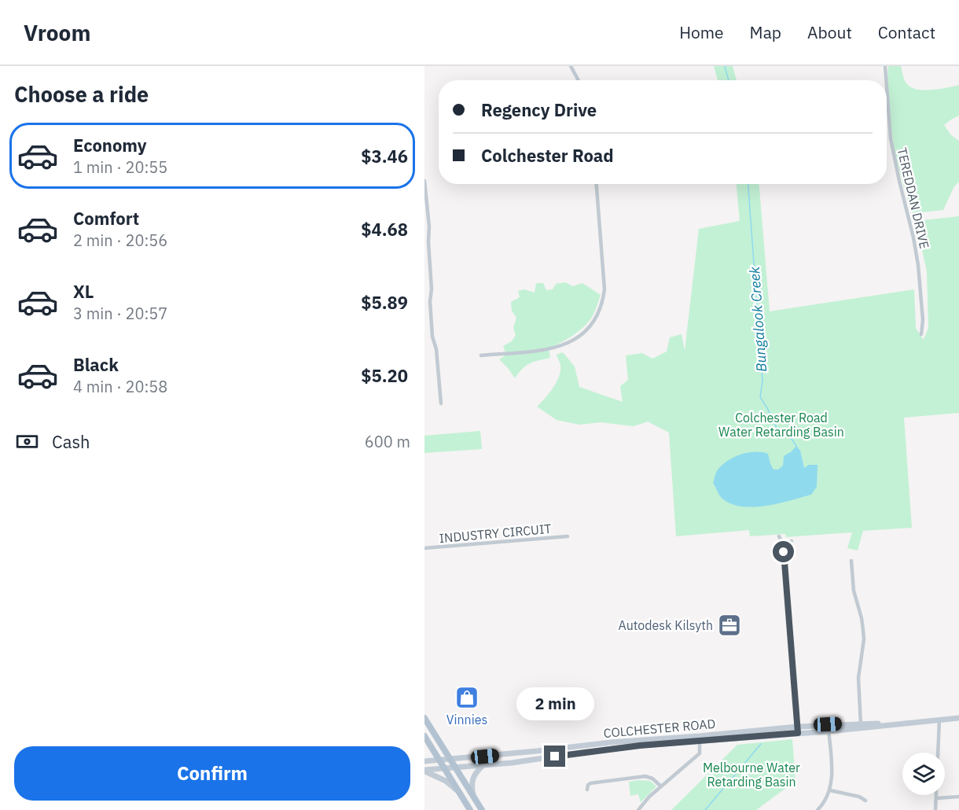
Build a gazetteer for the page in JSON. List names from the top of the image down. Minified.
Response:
{"streets":{"main road":["COLCHESTER ROAD"],"street":["TEREDDAN DRIVE","INDUSTRY CIRCUIT"]},"water":["Bungalook Creek"],"parks":["Colchester Road Water Retarding Basin","Melbourne Water Retarding Basin"],"places":{"office":["Autodesk Kilsyth"],"shop":["Vinnies"]},"page":{"header":"Vroom","nav":["Home","Map","About","Contact"],"heading":"Choose a ride","banner":["Regency Drive","Colchester Road"],"list":[{"name":"Economy","note":"1 min · 20:55","value":"$3.46"},{"name":"Comfort","note":"2 min · 20:56","value":"$4.68"},{"name":"XL","note":"3 min · 20:57","value":"$5.89"},{"name":"Black","note":"4 min · 20:58","value":"$5.20"}],"pay":["Cash","600 m"],"bubble":"2 min","buttons":"Confirm"}}
